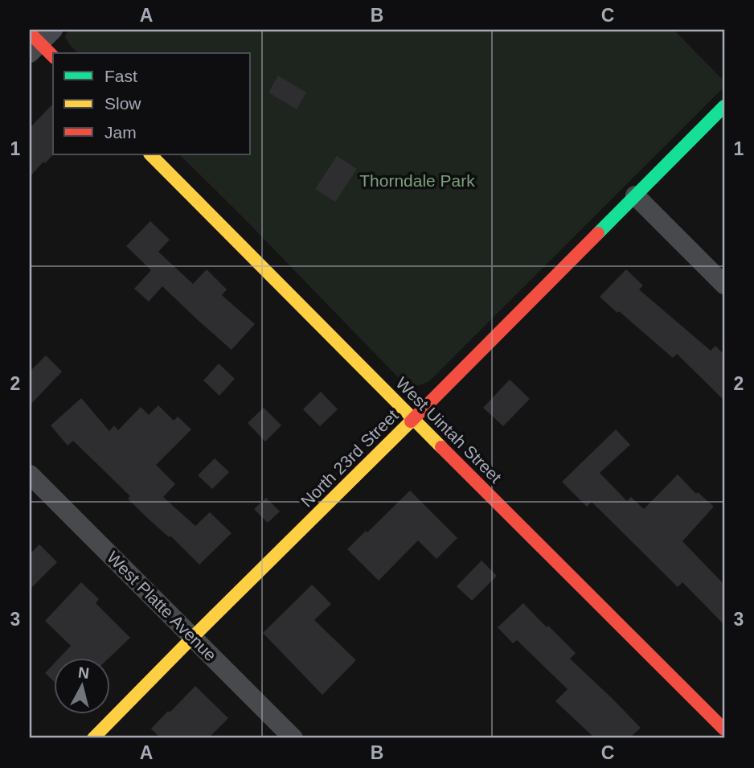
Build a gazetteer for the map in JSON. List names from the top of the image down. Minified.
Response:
{"streets":{"street":["West Uintah Street","North 23rd Street","West Platte Avenue"]},"crossings":[["West Uintah Street","North 23rd Street"],["North 23rd Street","West Platte Avenue"]],"parks":["Thorndale Park"],"legend":["Fast","Slow","Jam"],"north":"top","grid":{"columns":["A","B","C"],"rows":["1","2","3"]}}
